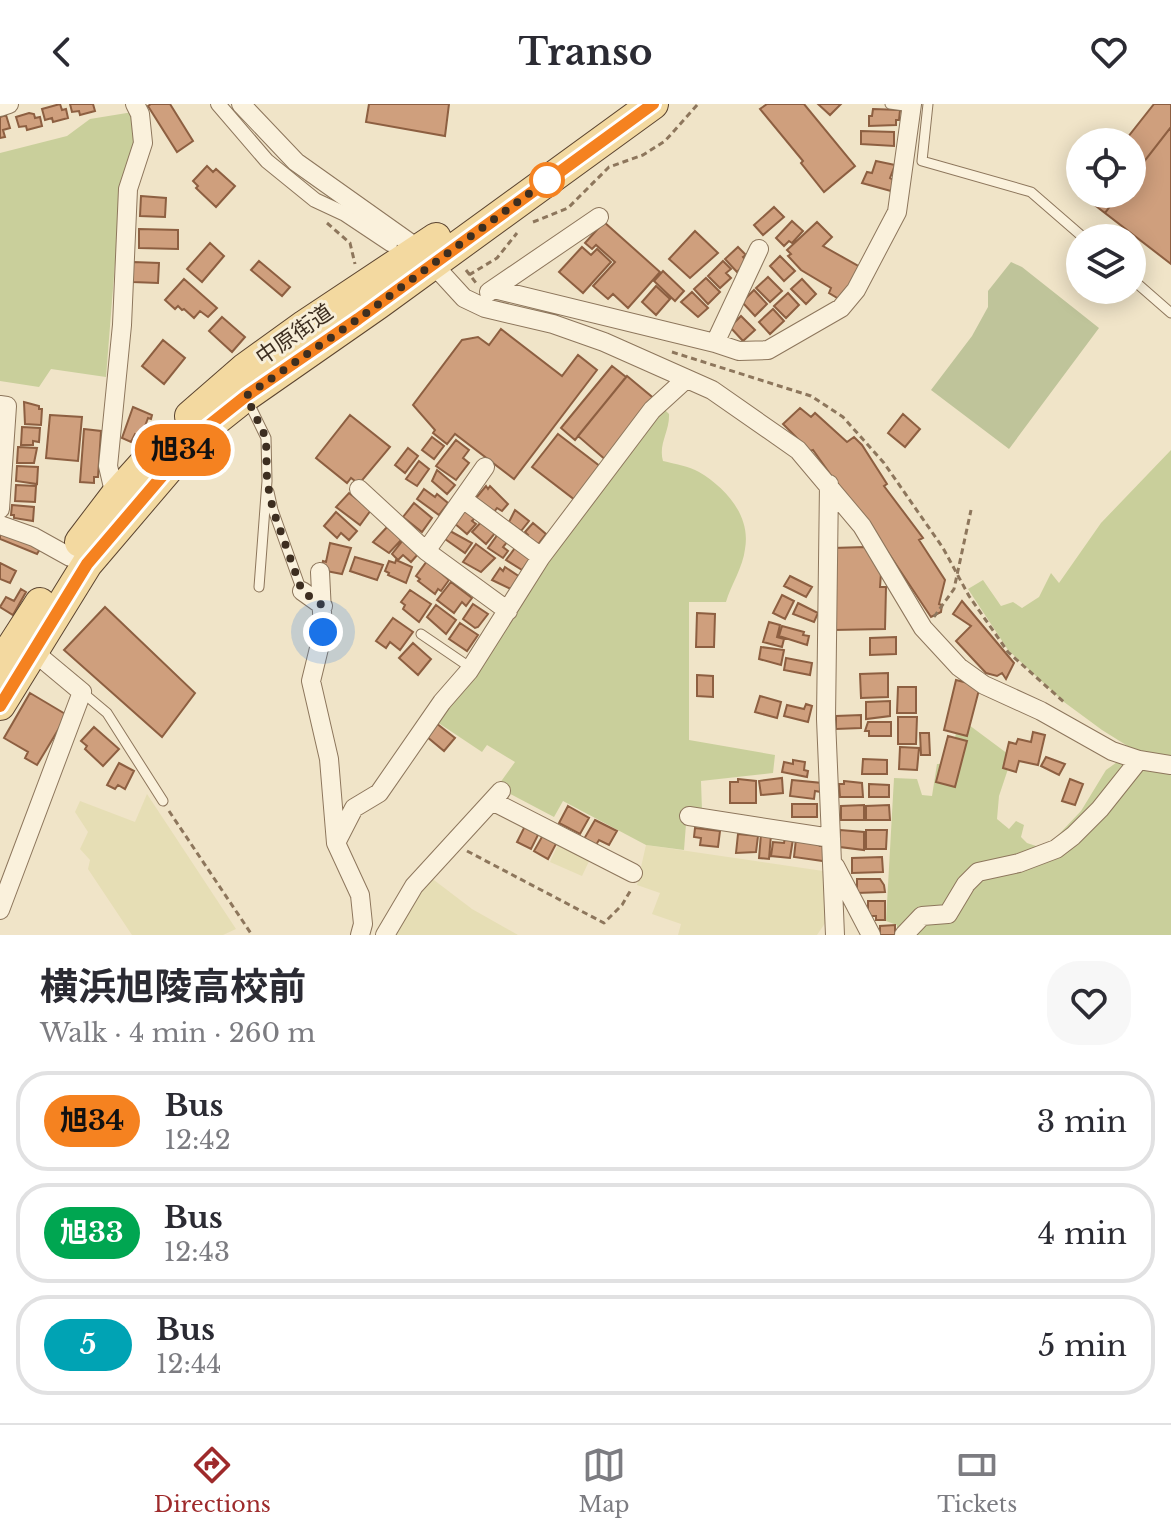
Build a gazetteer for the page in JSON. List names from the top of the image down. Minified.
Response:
{"streets":{"main road":["中原街道"]},"lines":["bus line 旭34"],"page":{"header":"Transo","on_map":"旭34","heading":["横浜旭陵高校前","Walk · 4 min · 260 m"],"list":[{"mark":"旭34","name":"Bus","note":"12:42","value":"3 min"},{"mark":"旭33","name":"Bus","note":"12:43","value":"4 min"},{"mark":"5","name":"Bus","note":"12:44","value":"5 min"}],"tabs":["Directions","Map","Tickets"]}}
